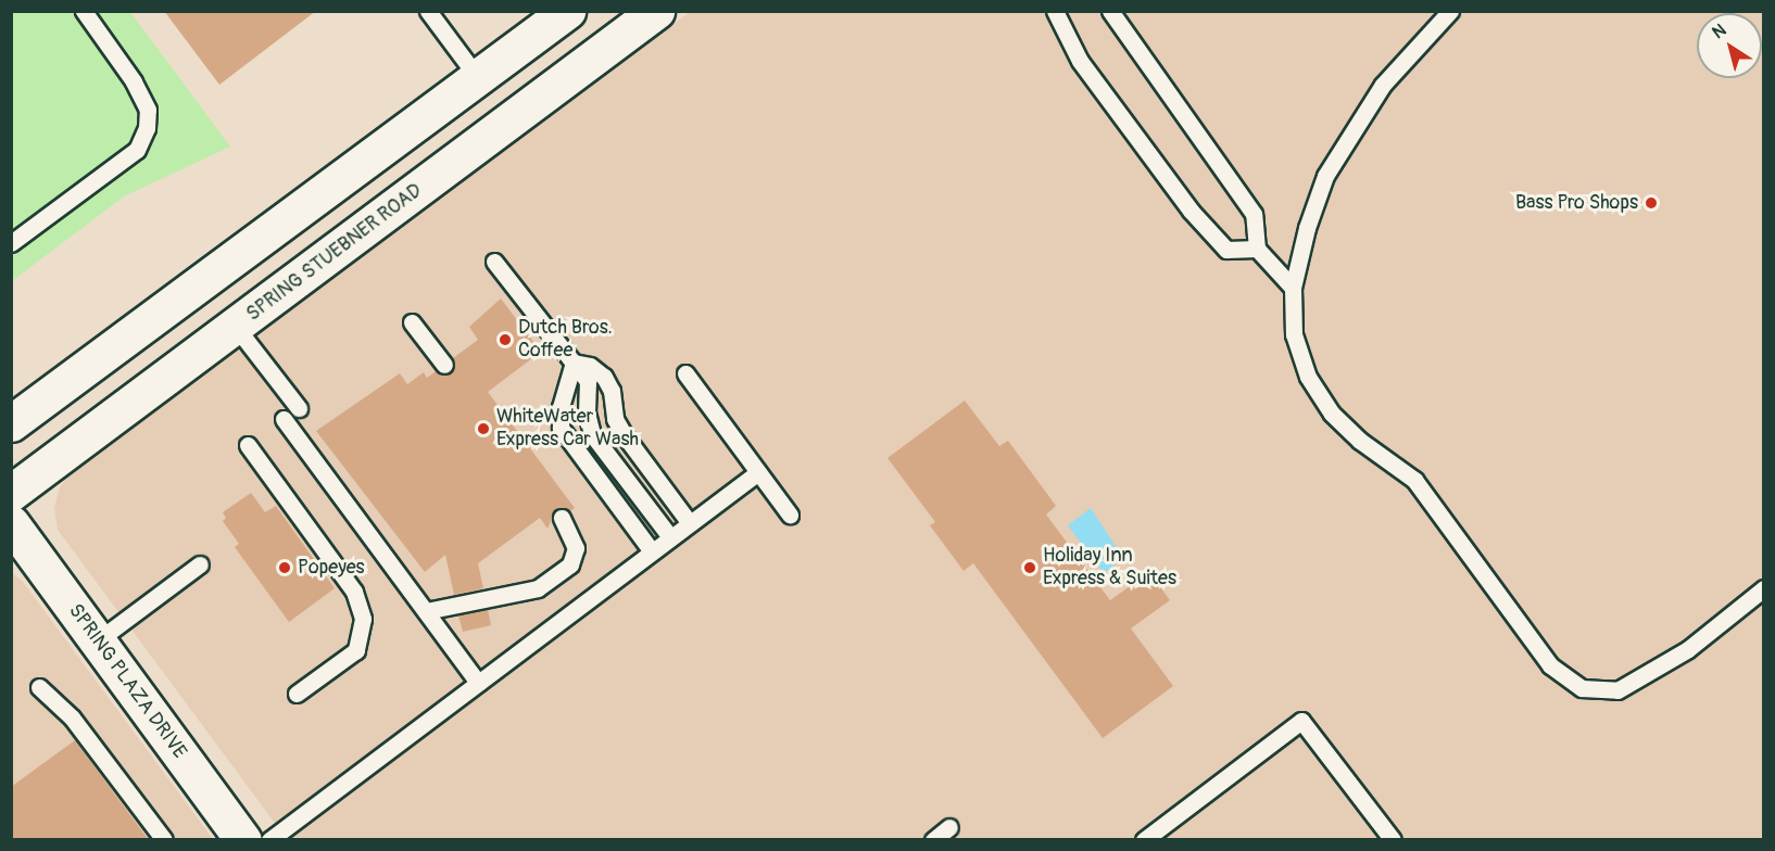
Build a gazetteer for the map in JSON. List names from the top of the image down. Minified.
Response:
{"streets":{"main road":["SPRING STUEBNER ROAD","SPRING PLAZA DRIVE"]},"places":["Bass Pro Shops","Dutch Bros. Coffee","WhiteWater Express Car Wash","Popeyes","Holiday Inn Express & Suites"],"north":"top left"}
